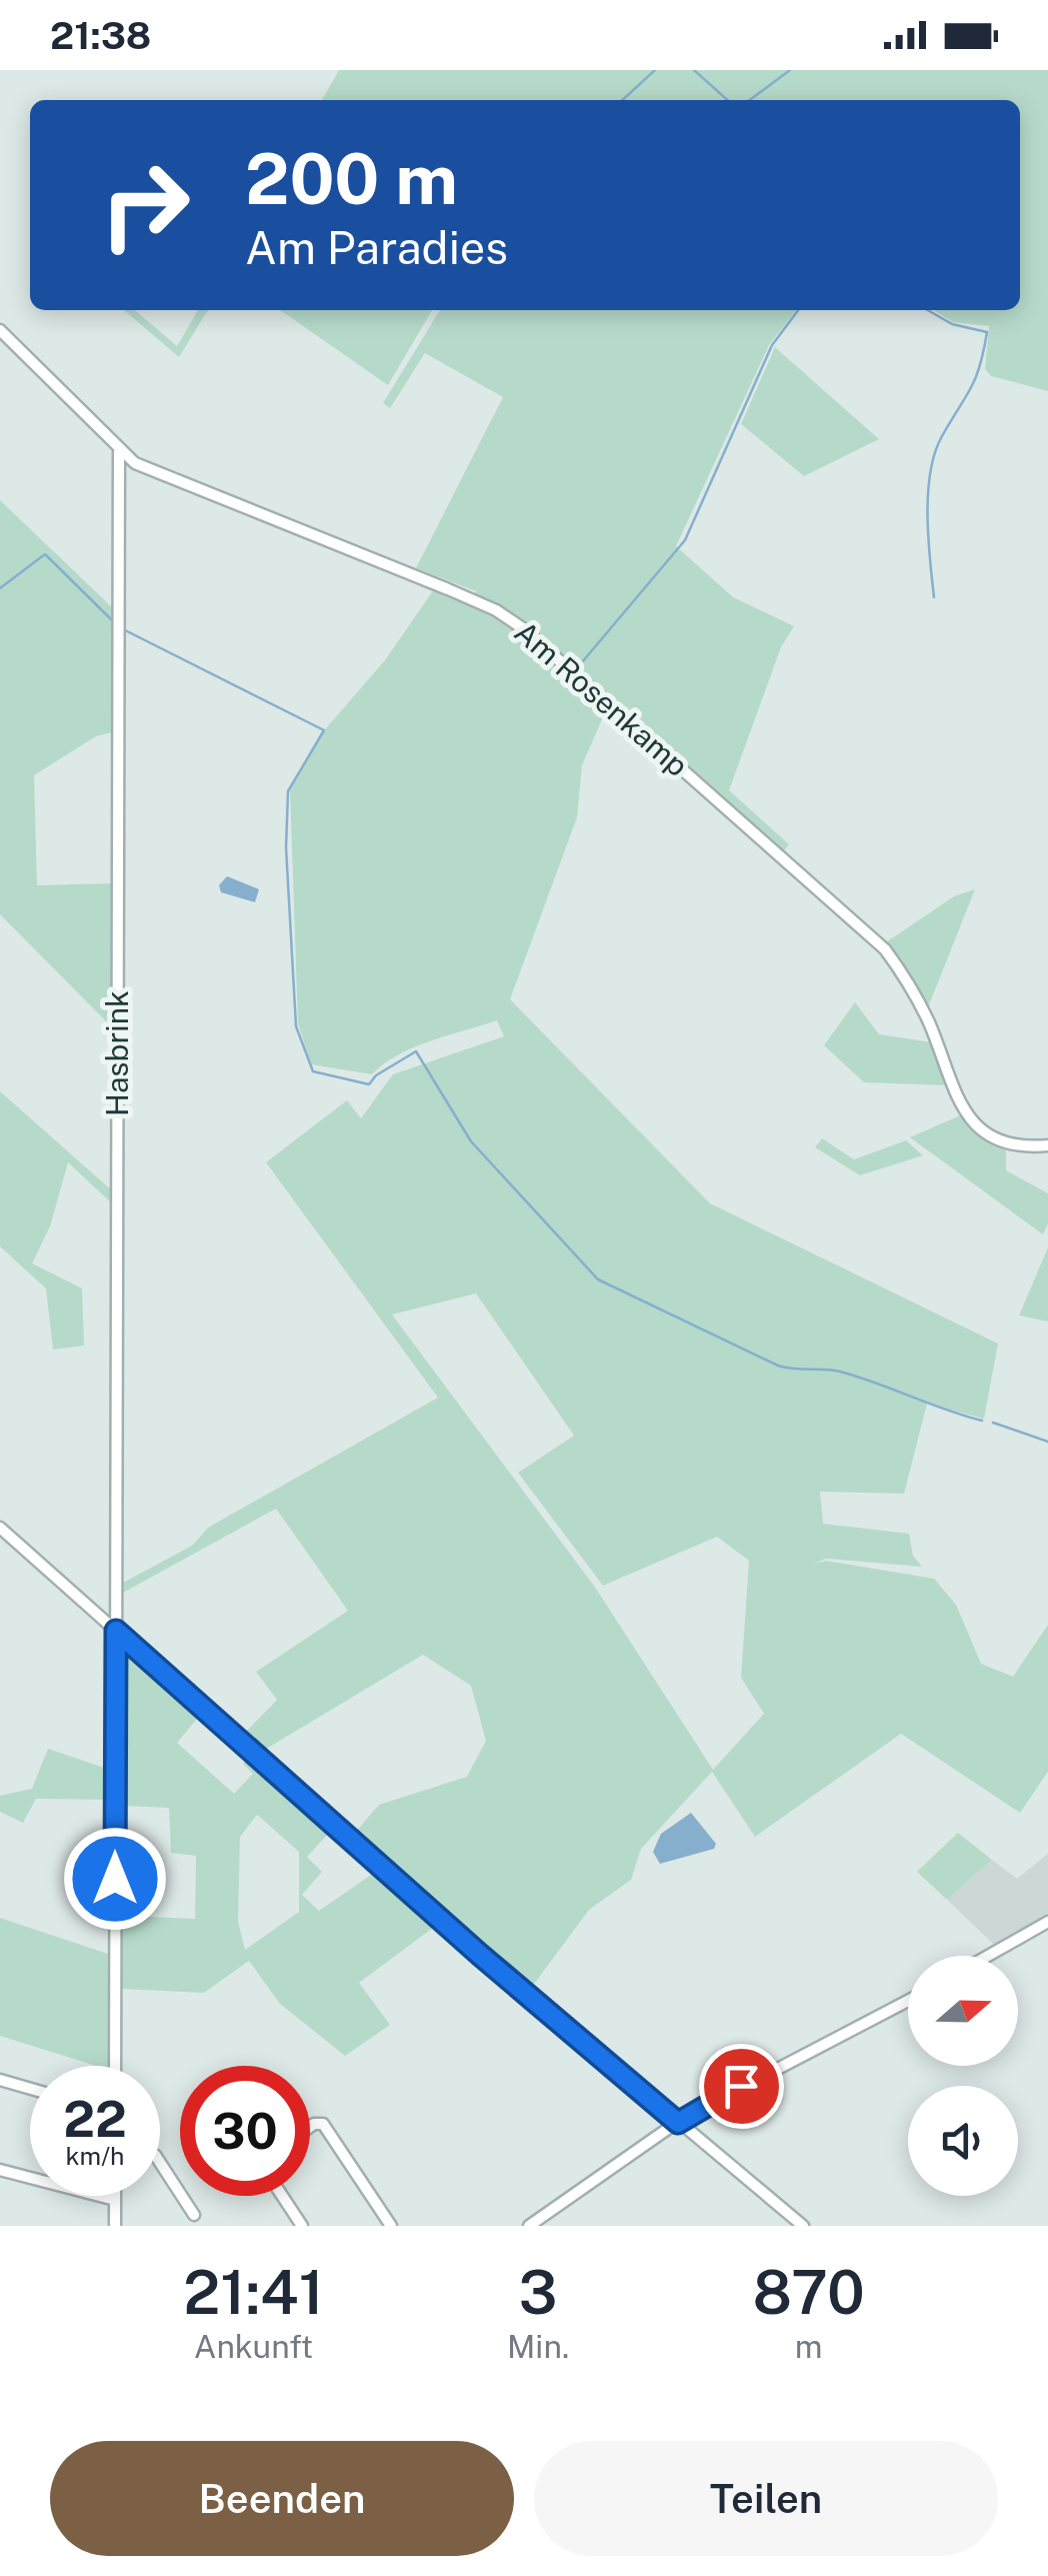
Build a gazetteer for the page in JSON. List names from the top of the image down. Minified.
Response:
{"streets":{"street":["Am Rosenkamp","Hasbrink"]},"crossings":[["Am Rosenkamp","Hasbrink"]],"north":"right","page":{"status":"21:38","turn":["200 m","Am Paradies"],"speed":"22 km/h","limit":"30","eta":["21:41","Ankunft","3","Min.","870","m"],"buttons":["Beenden","Teilen"]}}
